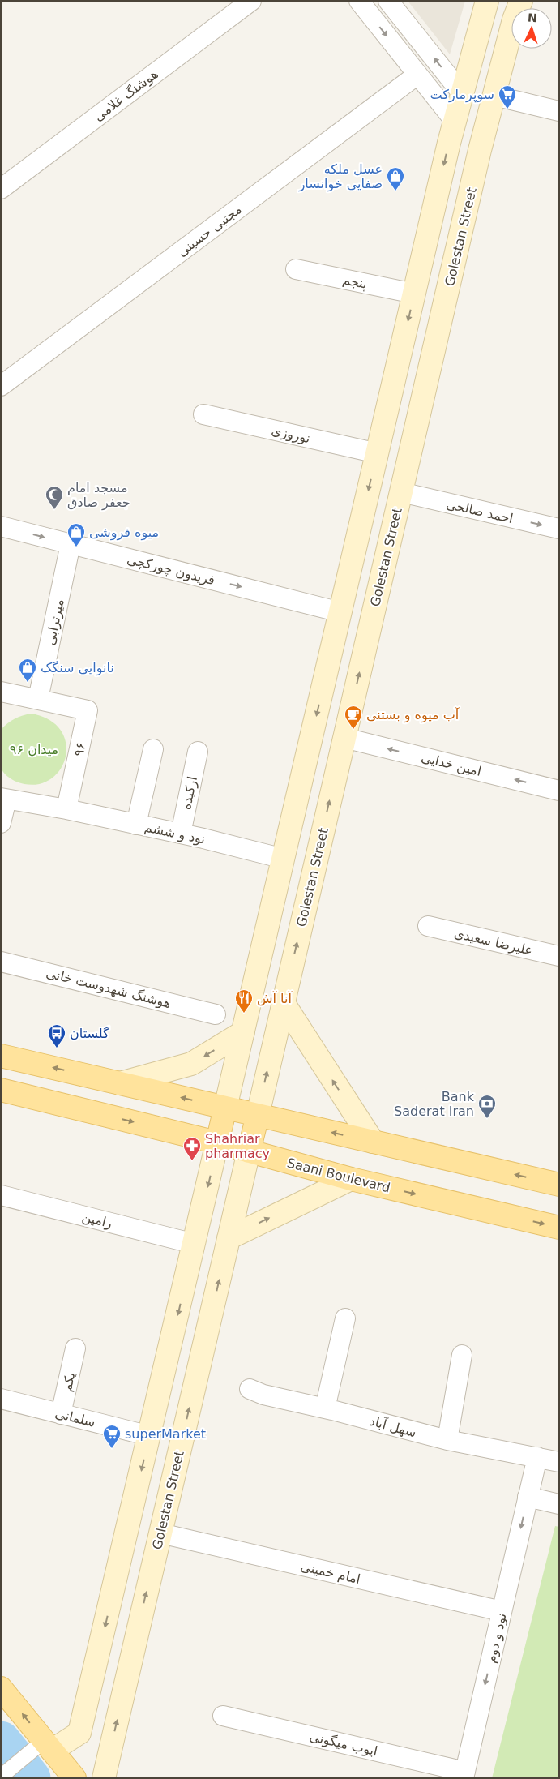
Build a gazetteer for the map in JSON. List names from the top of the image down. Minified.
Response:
{"streets":{"main road":["Golestan Street","Saani Boulevard"],"street":["هوشنگ غلامی","مجتبی حسینی","پنجم","نوروزی","احمد صالحی","فریدون چورکچی","میرترابی","۹۶","امین خدایی","ارکیده","نود و ششم","علیرضا سعیدی","هوشنگ شهدوست خانی","رامین","یکم","سلمانی","سهل آباد","امام خمینی","نود و دوم","ایوب میگونی"]},"crossings":[["Golestan Street","احمد صالحی"],["Golestan Street","امین خدایی"],["Golestan Street","Saani Boulevard"],["Golestan Street","امام خمینی"],["فریدون چورکچی","میرترابی"],["میرترابی","۹۶"],["۹۶","نود و ششم"],["ارکیده","نود و ششم"],["یکم","سلمانی"],["سهل آباد","نود و دوم"],["امام خمینی","نود و دوم"],["نود و دوم","ایوب میگونی"]],"one_way":["احمد صالحی","فریدون چورکچی","امین خدایی","نود و دوم"],"parks":["میدان ۹۶"],"places":{"supermarket":["سوپرمارکت","superMarket"],"shop":["عسل ملکه صفایی خوانسار","میوه فروشی","نانوایی سنگک"],"mosque":["مسجد امام جعفر صادق"],"cafe":["آب میوه و بستنی"],"restaurant":["آنا آش"],"bus stop":["گلستان"],"bank":["Bank Saderat Iran"],"pharmacy":["Shahriar pharmacy"]},"north":"top"}
